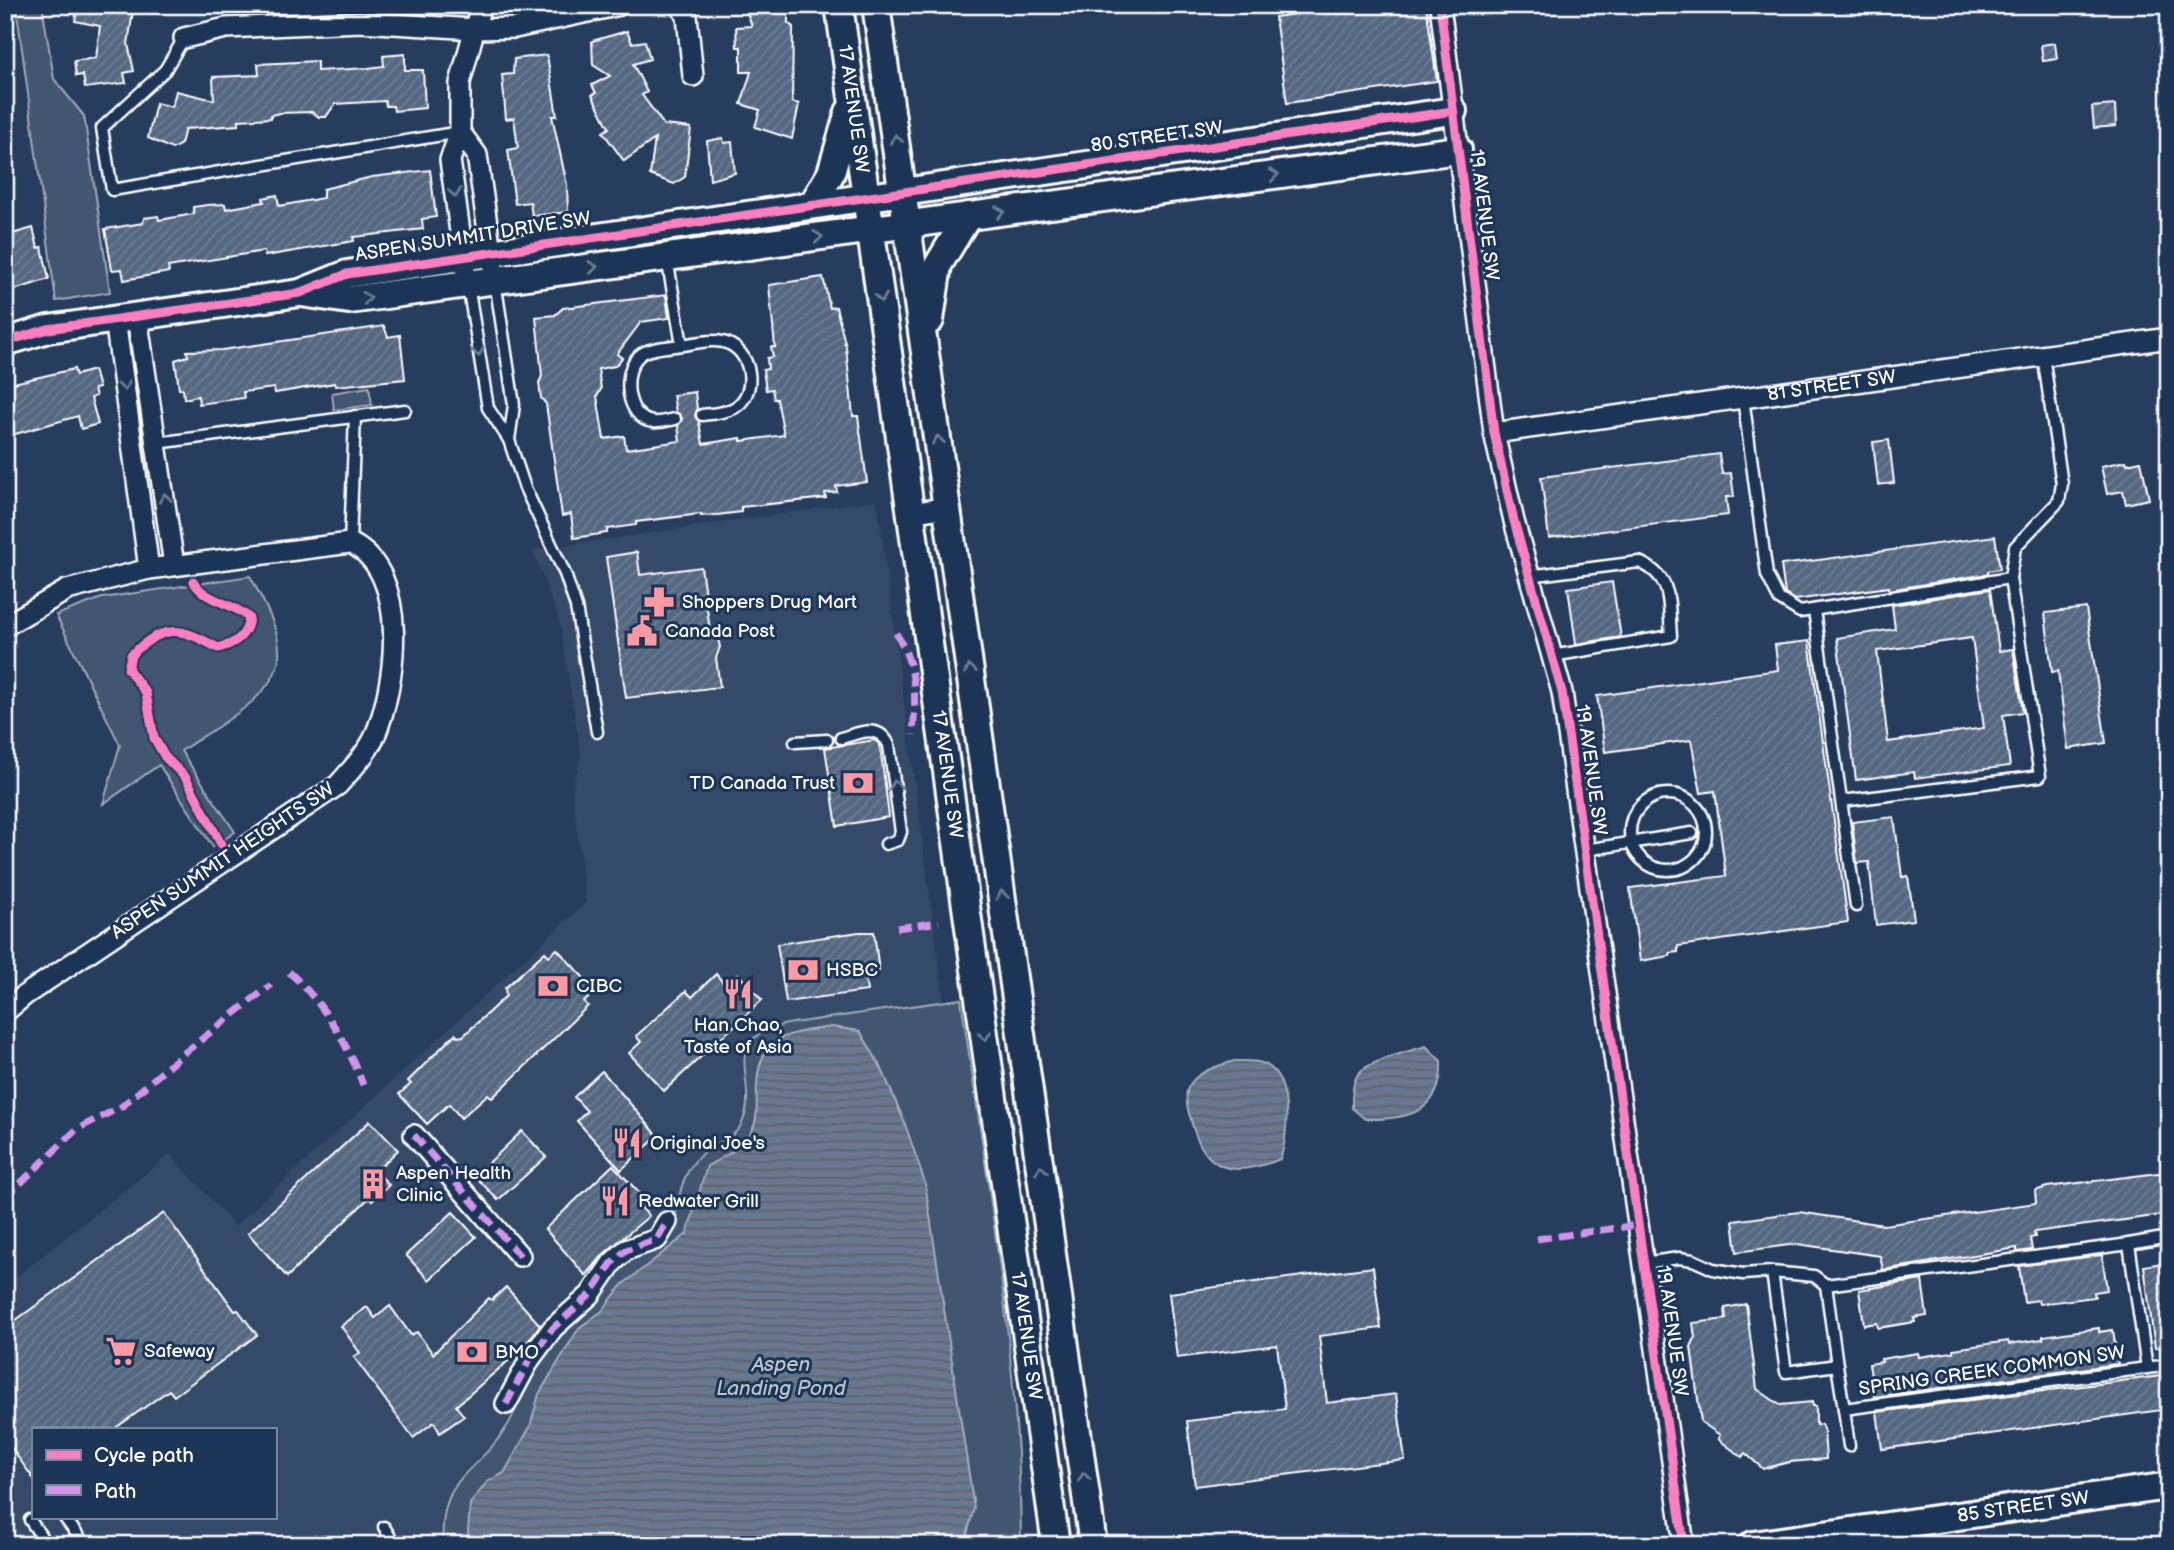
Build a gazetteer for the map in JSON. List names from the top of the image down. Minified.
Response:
{"streets":{"main road":["17 AVENUE SW","80 STREET SW","ASPEN SUMMIT DRIVE SW","85 STREET SW"],"street":["19 AVENUE SW","81 STREET SW","ASPEN SUMMIT HEIGHTS SW"],"lane":["SPRING CREEK COMMON SW"]},"crossings":[["17 AVENUE SW","80 STREET SW"],["17 AVENUE SW","ASPEN SUMMIT DRIVE SW"],["80 STREET SW","19 AVENUE SW"],["80 STREET SW","ASPEN SUMMIT DRIVE SW"],["19 AVENUE SW","81 STREET SW"]],"water":["Aspen Landing Pond"],"places":{"pharmacy":["Shoppers Drug Mart"],"public building":["Canada Post"],"bank":["TD Canada Trust","HSBC","CIBC","BMO"],"restaurant":["Han Chao, Taste of Asia","Original Joe's","Redwater Grill"],"building":["Aspen Health Clinic"],"supermarket":["Safeway"]},"legend":["Cycle path","Path"]}
